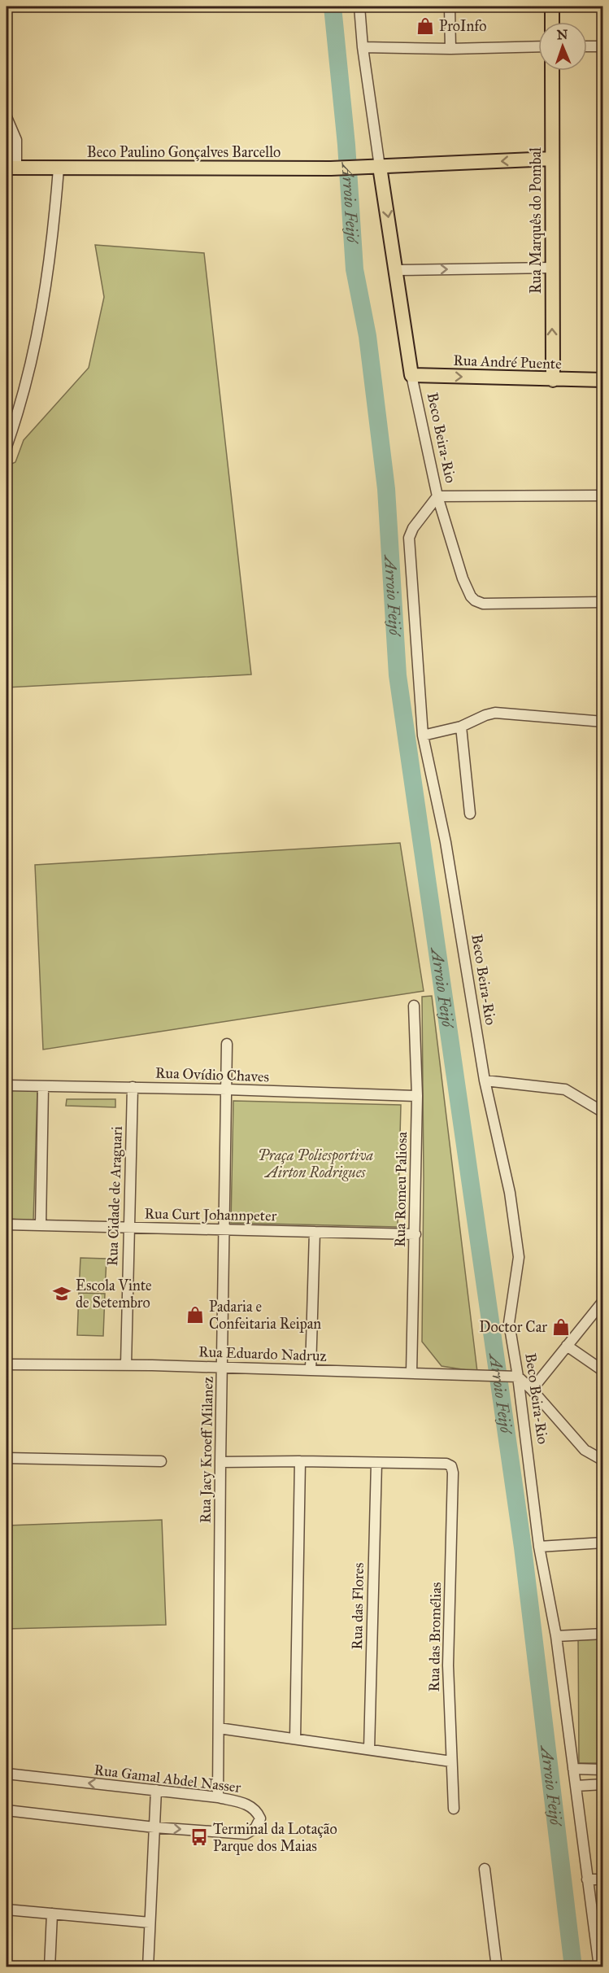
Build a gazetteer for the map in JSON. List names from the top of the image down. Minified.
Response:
{"streets":{"main road":["Beco Paulino Gonçalves Barcello","Rua Marquês do Pombal","Rua André Puente","Beco Beira-Rio"],"street":["Rua Ovídio Chaves","Rua Romeu Paliosa","Rua Cidade de Araguari","Rua Curt Johannpeter","Rua Eduardo Nadruz","Rua Jacy Kroeff Milanez","Rua das Flores","Rua das Bromélias","Rua Gamal Abdel Nasser"]},"crossings":[["Beco Paulino Gonçalves Barcello","Rua Marquês do Pombal"],["Beco Paulino Gonçalves Barcello","Beco Beira-Rio"],["Rua Marquês do Pombal","Rua André Puente"],["Rua André Puente","Beco Beira-Rio"],["Beco Beira-Rio","Rua Eduardo Nadruz"],["Rua Ovídio Chaves","Rua Romeu Paliosa"],["Rua Ovídio Chaves","Rua Cidade de Araguari"],["Rua Ovídio Chaves","Rua Jacy Kroeff Milanez"],["Rua Romeu Paliosa","Rua Curt Johannpeter"],["Rua Romeu Paliosa","Rua Eduardo Nadruz"],["Rua Cidade de Araguari","Rua Curt Johannpeter"],["Rua Cidade de Araguari","Rua Eduardo Nadruz"],["Rua Curt Johannpeter","Rua Jacy Kroeff Milanez"],["Rua Eduardo Nadruz","Rua Jacy Kroeff Milanez"],["Rua Jacy Kroeff Milanez","Rua Gamal Abdel Nasser"],["Rua das Flores","Rua das Bromélias"]],"one_way":["Rua Marquês do Pombal","Rua André Puente"],"water":["Arroio Feijó"],"parks":["Praça Poliesportiva Airton Rodrigues"],"places":{"shop":["ProInfo","Padaria e Confeitaria Reipan","Doctor Car"],"school or university":["Escola Vinte de Setembro"],"bus stop":["Terminal da Lotação Parque dos Maias"]},"north":"top"}
